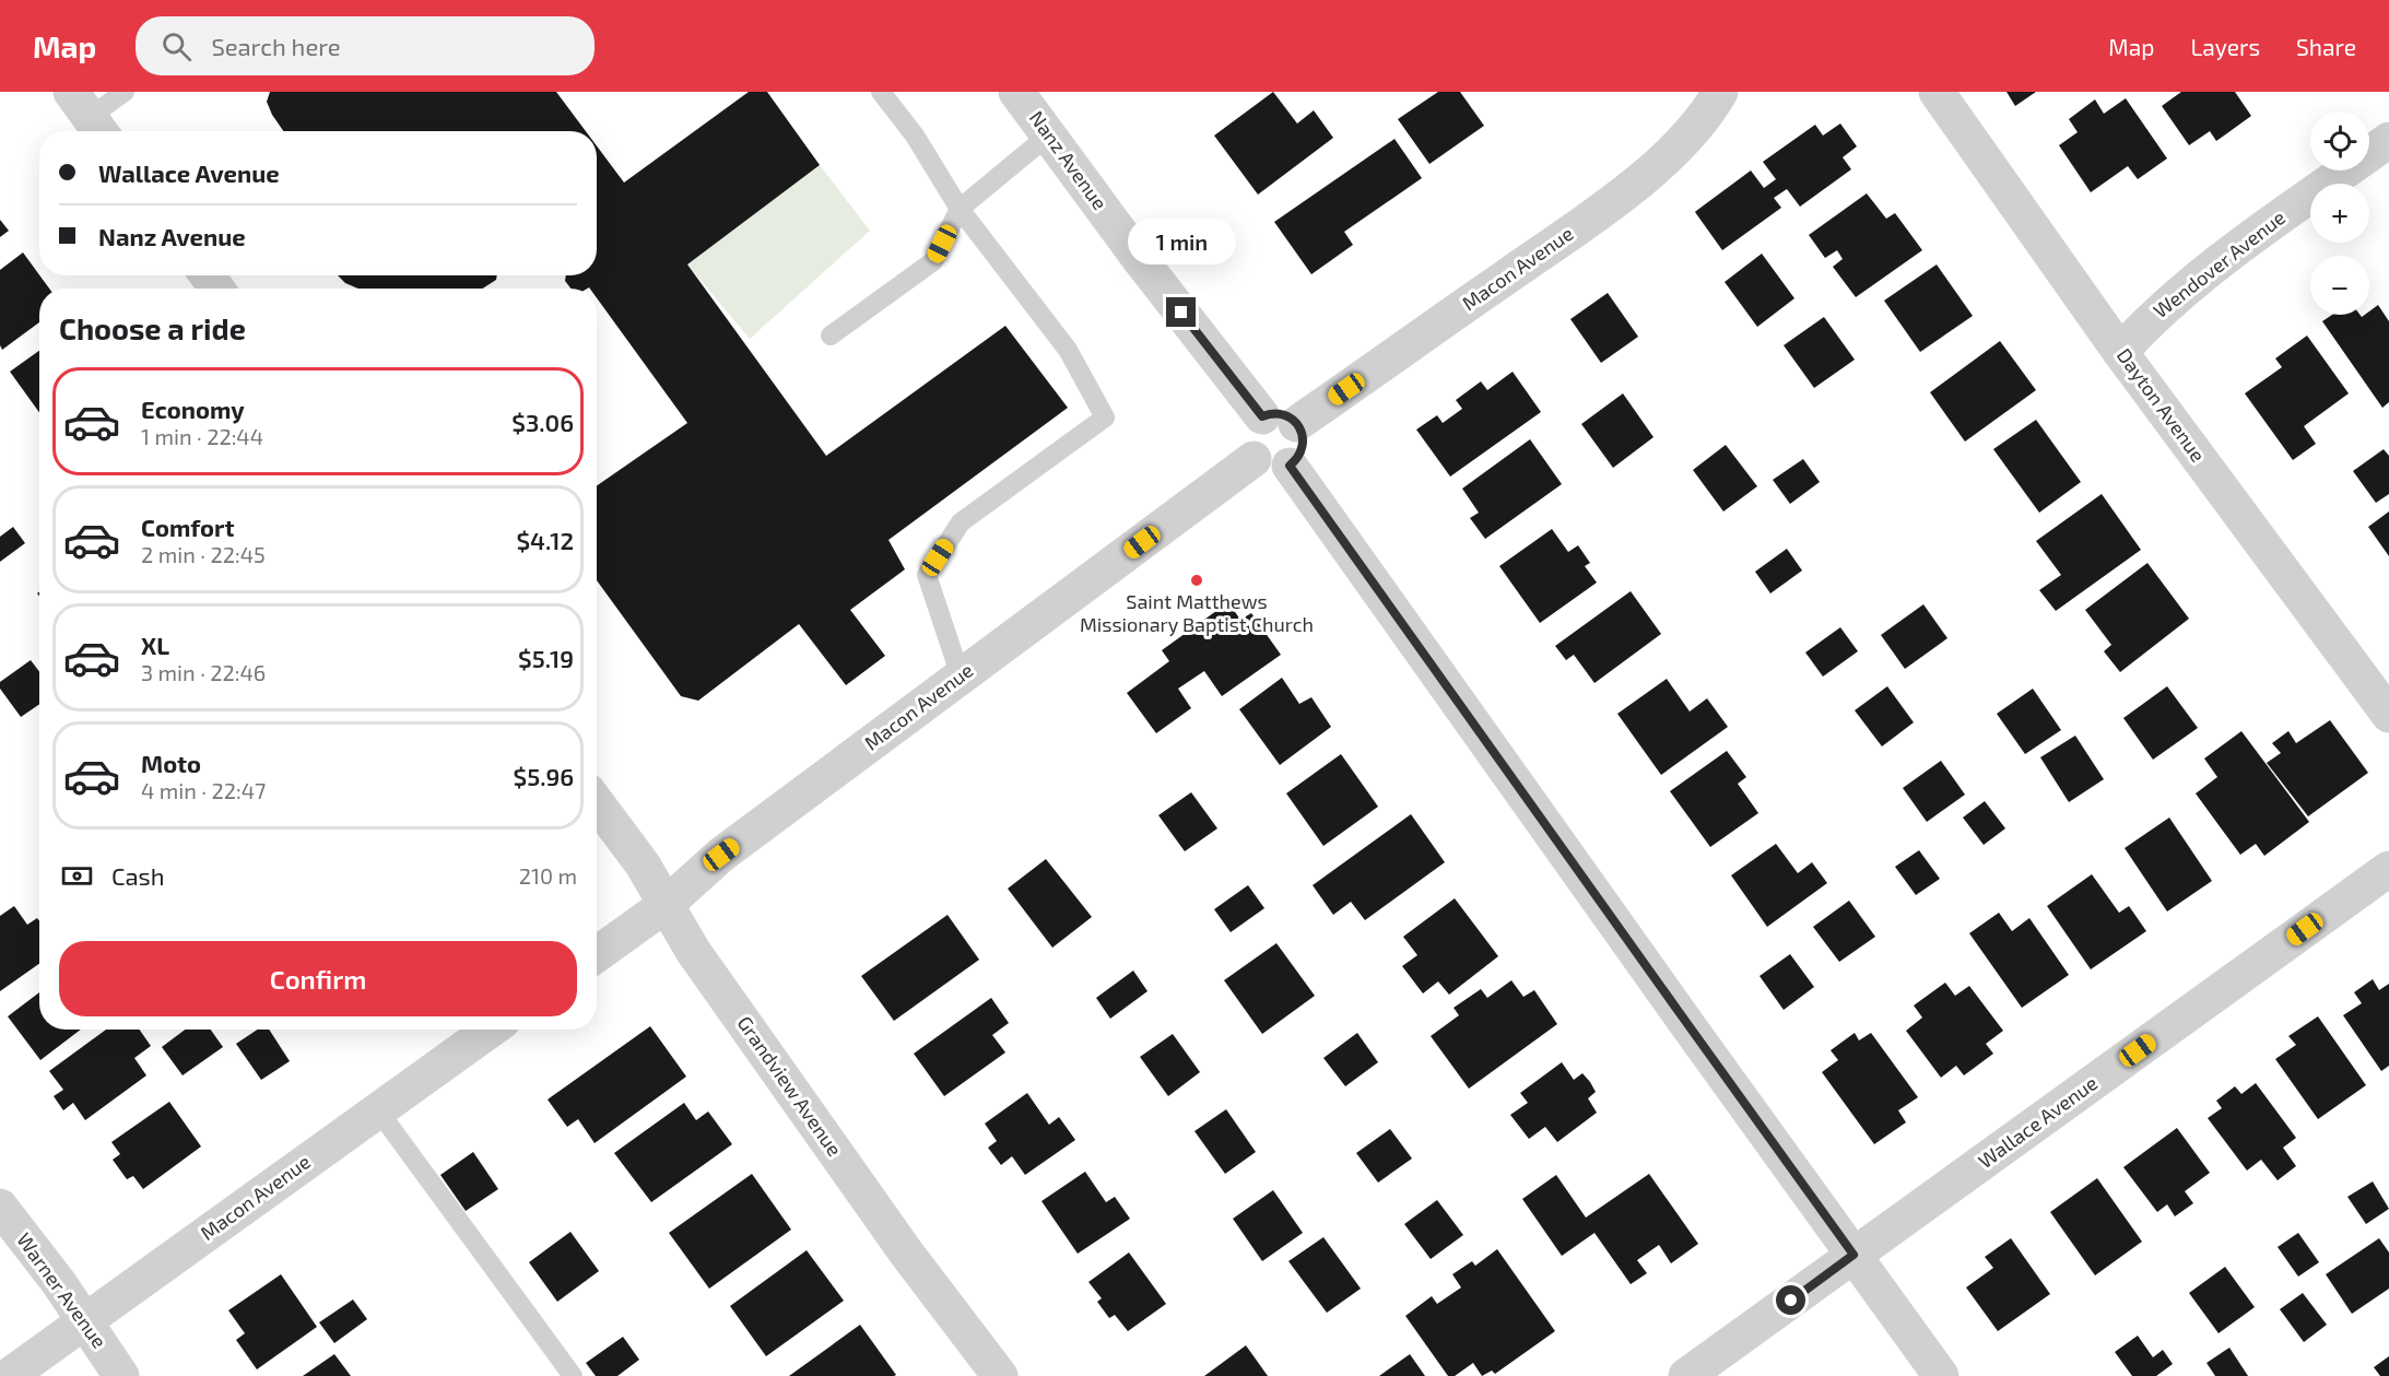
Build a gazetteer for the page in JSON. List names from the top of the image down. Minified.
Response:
{"streets":{"street":["Nanz Avenue","Wendover Avenue","Macon Avenue","Dayton Avenue","Grandview Avenue","Wallace Avenue","Warner Avenue"]},"crossings":[["Nanz Avenue","Macon Avenue"],["Wendover Avenue","Dayton Avenue"],["Macon Avenue","Grandview Avenue"],["Macon Avenue","Warner Avenue"]],"places":["Saint Matthews Missionary Baptist Church"],"page":{"header":"Map","search":"Search here","nav":["Map","Layers","Share"],"map_buttons":["+","−"],"banner":["Wallace Avenue","Nanz Avenue"],"bubble":"1 min","heading":"Choose a ride","list":[{"name":"Economy","note":"1 min · 22:44","value":"$3.06"},{"name":"Comfort","note":"2 min · 22:45","value":"$4.12"},{"name":"XL","note":"3 min · 22:46","value":"$5.19"},{"name":"Moto","note":"4 min · 22:47","value":"$5.96"}],"pay":["Cash","210 m"],"buttons":"Confirm"}}
